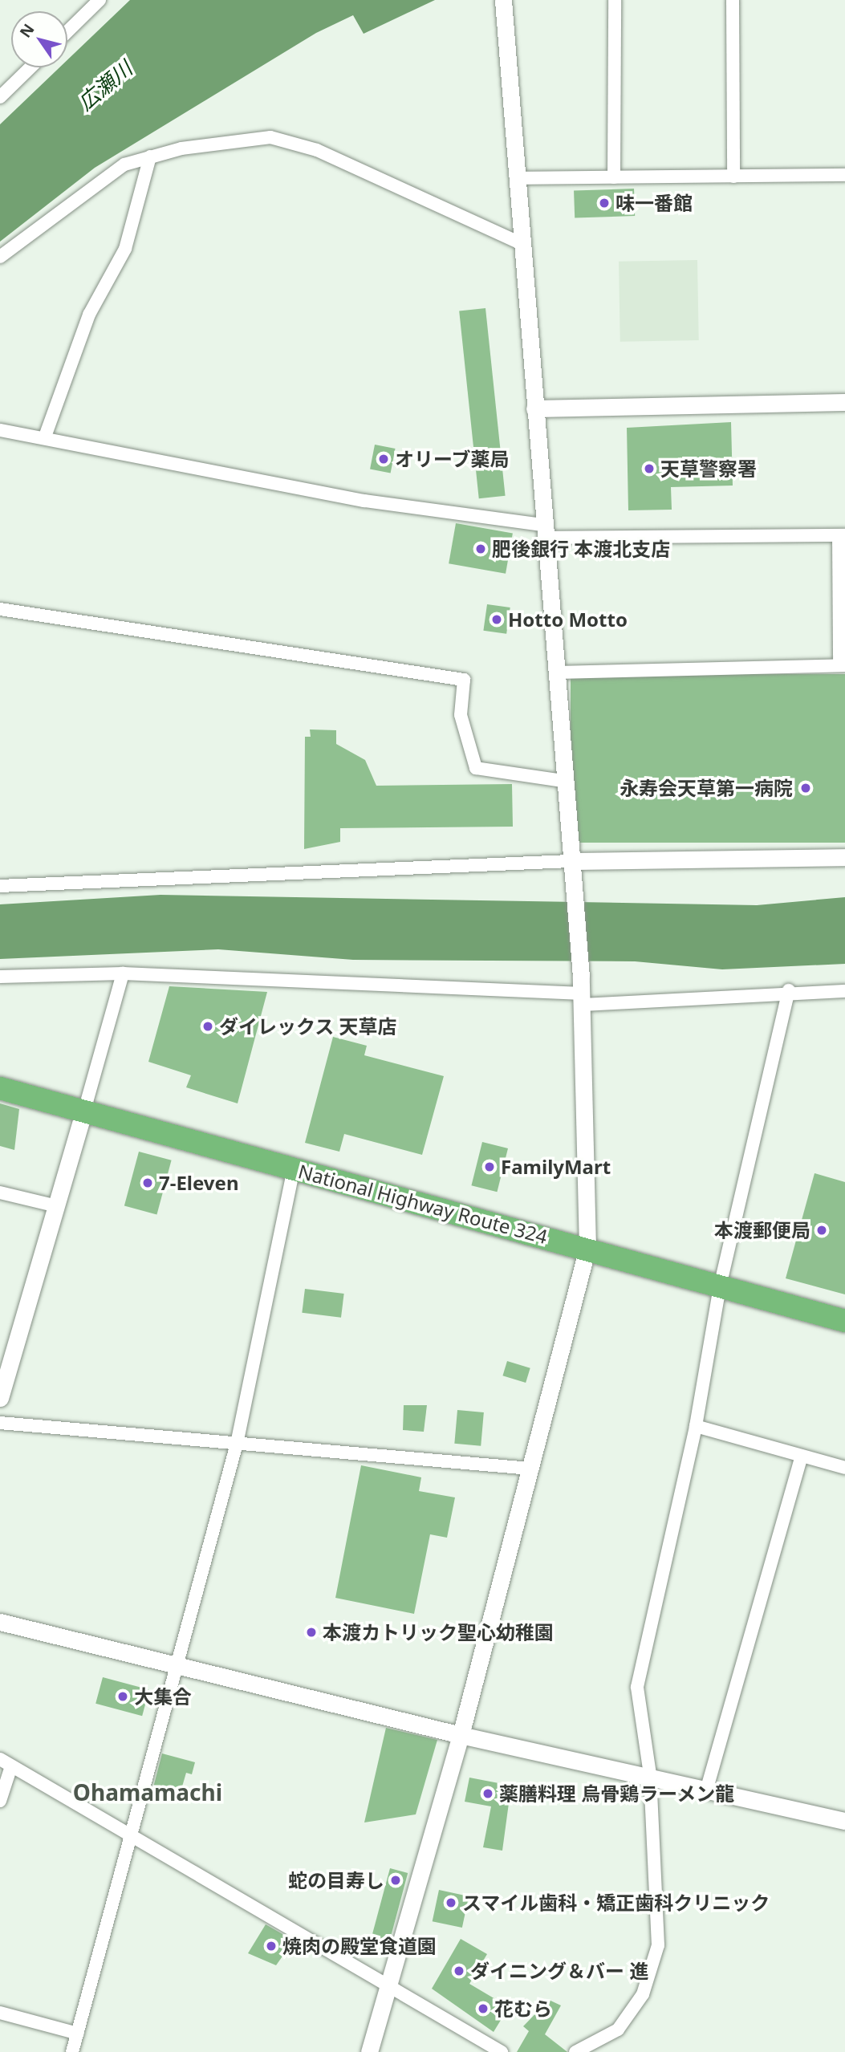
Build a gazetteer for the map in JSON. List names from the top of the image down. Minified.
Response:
{"streets":{"highway":["National Highway Route 324"]},"districts":["Ohamamachi"],"water":["広瀬川"],"places":["味一番館","オリーブ薬局","天草警察署","肥後銀行 本渡北支店","Hotto Motto","永寿会天草第一病院","ダイレックス 天草店","FamilyMart","7-Eleven","本渡郵便局","本渡カトリック聖心幼稚園","大集合","薬膳料理 烏骨鶏ラーメン龍","蛇の目寿し","スマイル歯科・矯正歯科クリニック","焼肉の殿堂食道園","ダイニング＆バー 進","花むら"],"north":"top left"}
